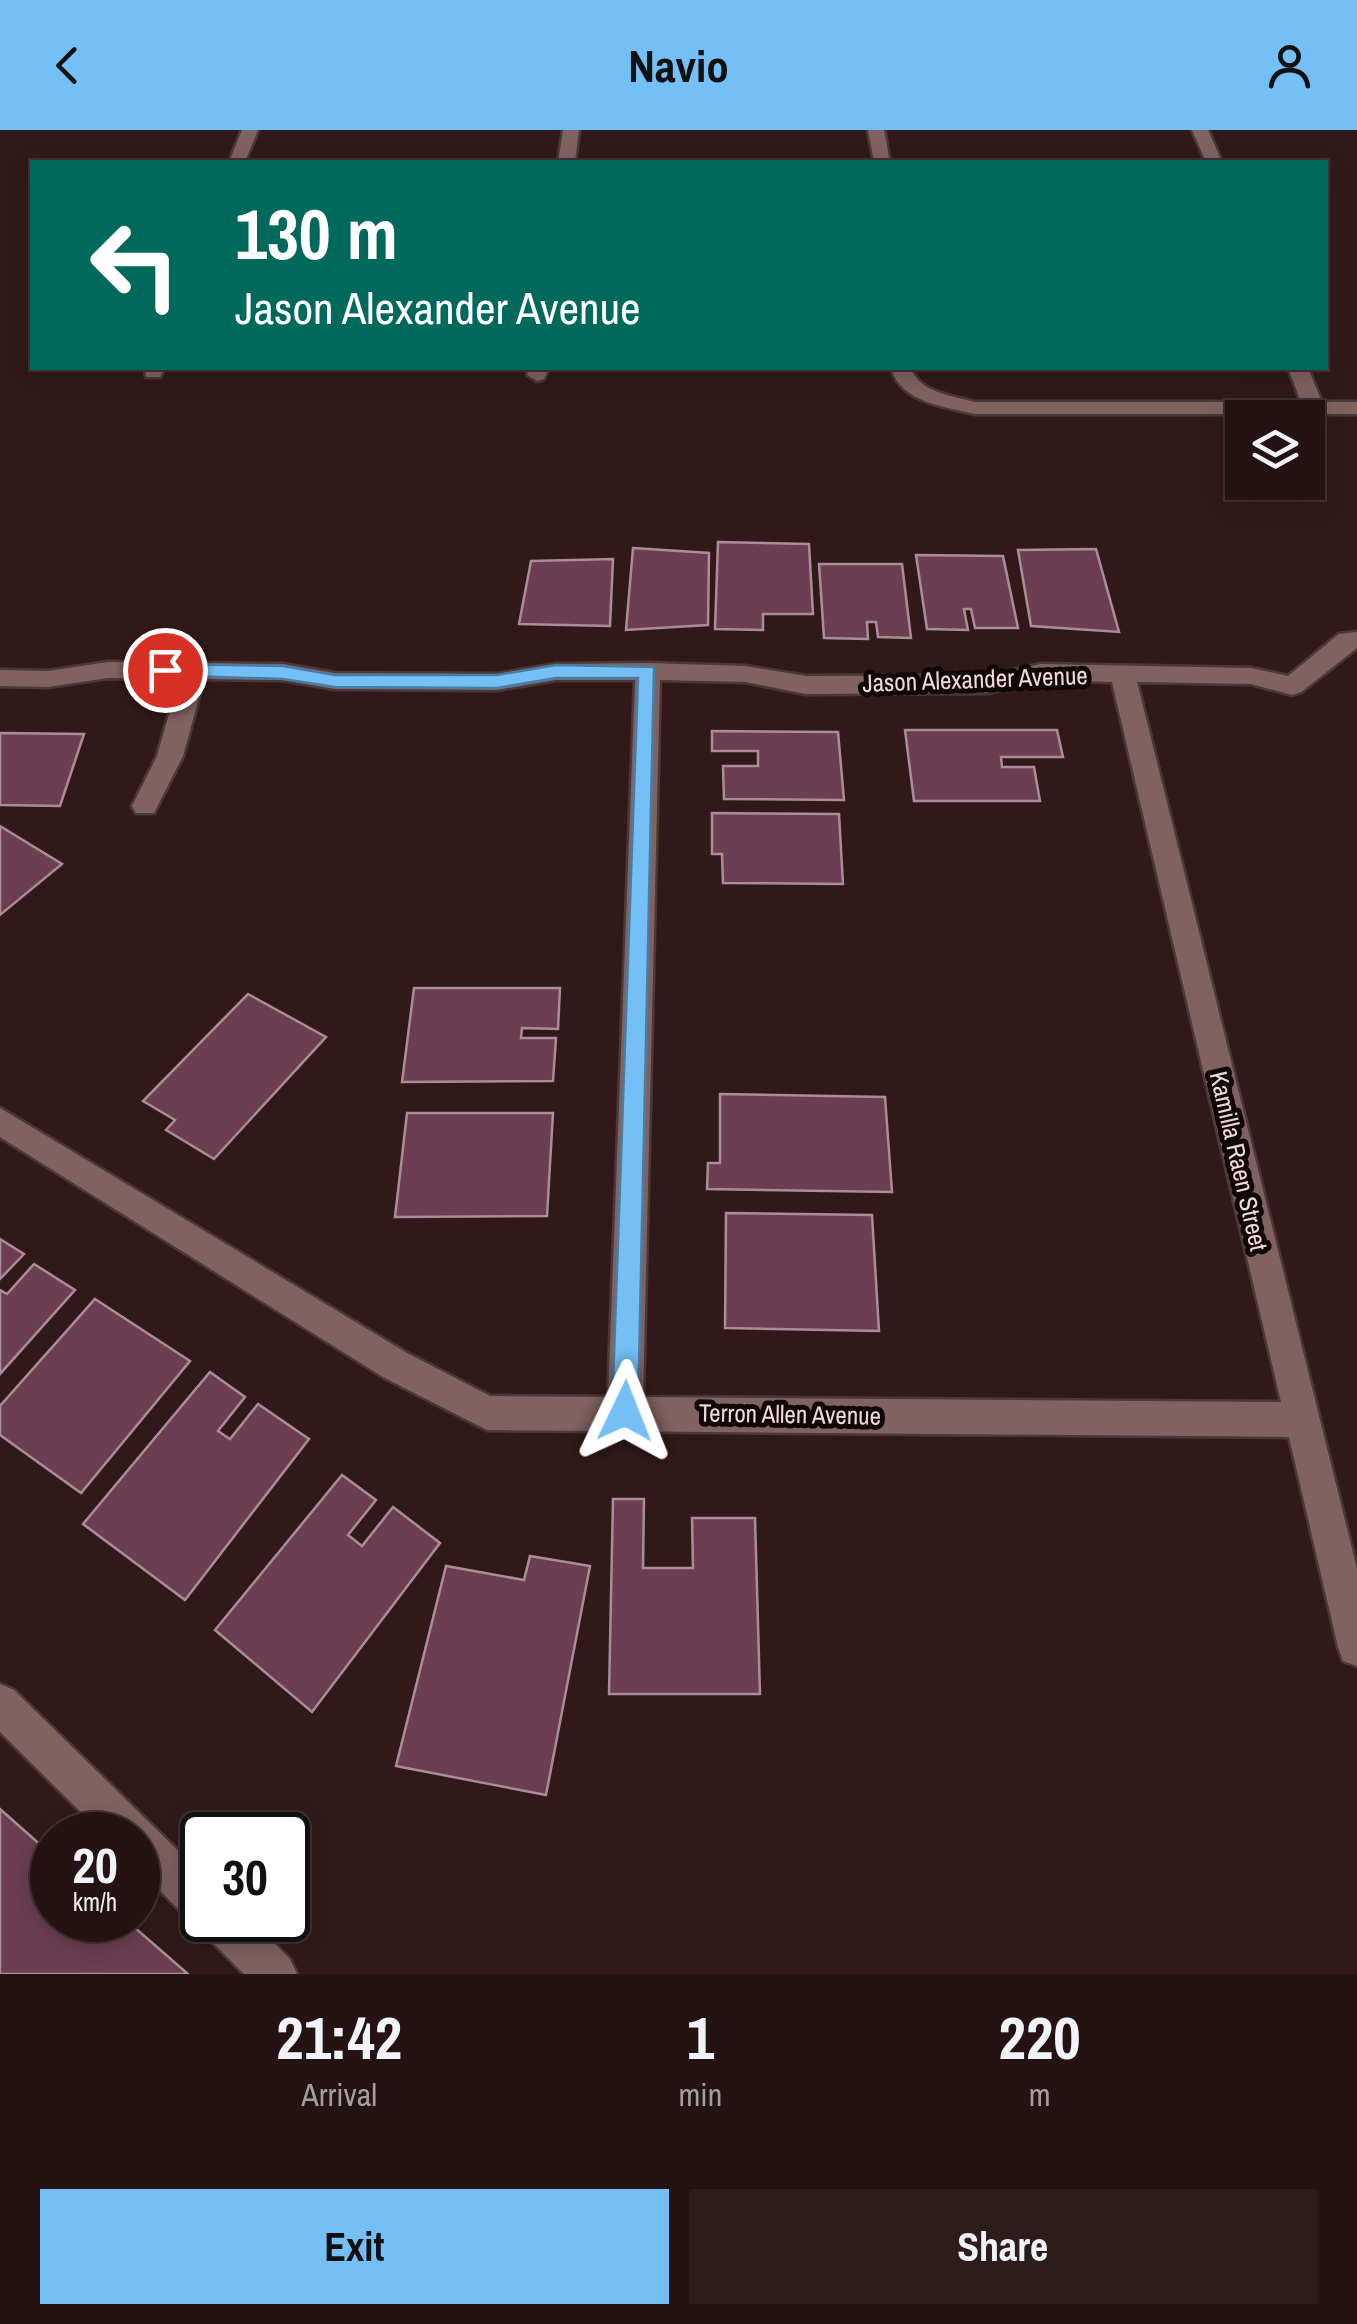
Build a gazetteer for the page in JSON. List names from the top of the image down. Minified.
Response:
{"streets":{"street":["Jason Alexander Avenue","Kamilla Raen Street","Terron Allen Avenue"]},"crossings":[["Jason Alexander Avenue","Kamilla Raen Street"],["Kamilla Raen Street","Terron Allen Avenue"]],"page":{"header":"Navio","turn":["130 m","Jason Alexander Avenue"],"speed":"20 km/h","limit":"30","eta":["21:42","Arrival","1","min","220","m"],"buttons":["Exit","Share"]}}
